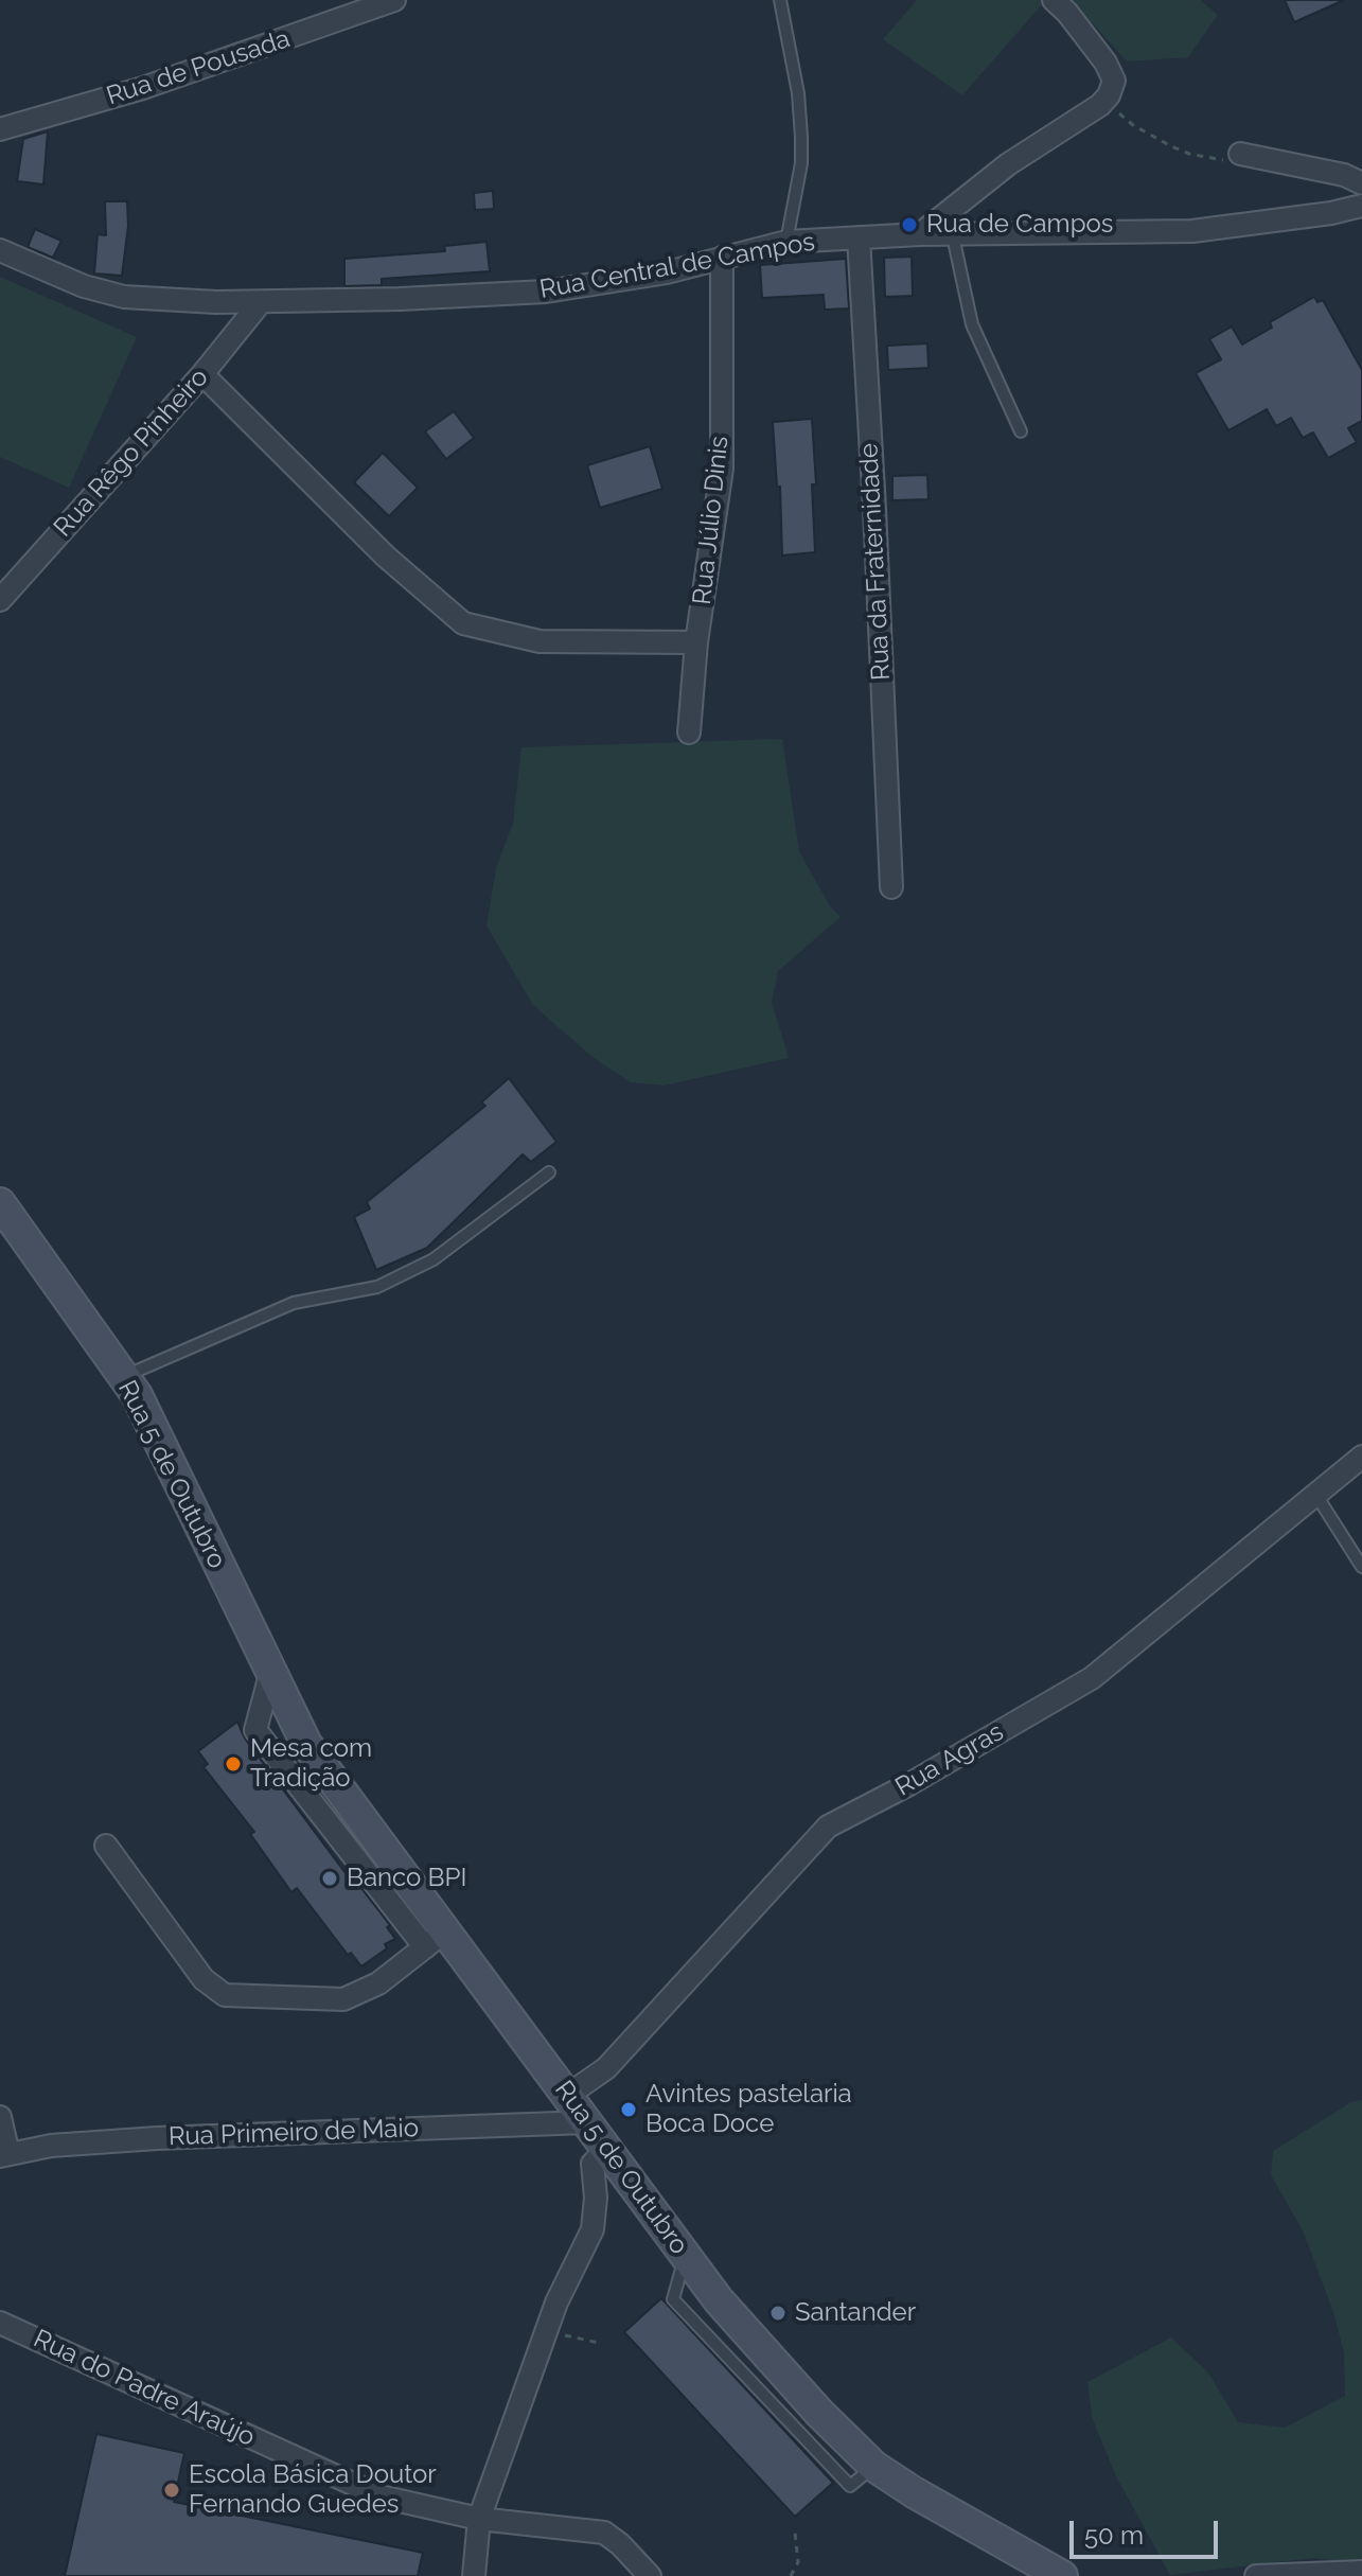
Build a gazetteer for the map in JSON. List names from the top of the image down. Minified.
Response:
{"streets":{"street":["Rua de Pousada","Rua Central de Campos","Rua Rêgo Pinheiro","Rua Júlio Dinis","Rua da Fraternidade","Rua 5 de Outubro","Rua Agras","Rua Primeiro de Maio","Rua do Padre Araújo"]},"crossings":[["Rua Central de Campos","Rua Rêgo Pinheiro"],["Rua Central de Campos","Rua Júlio Dinis"],["Rua Central de Campos","Rua da Fraternidade"],["Rua 5 de Outubro","Rua Agras"],["Rua 5 de Outubro","Rua Primeiro de Maio"]],"places":["Rua de Campos","Mesa com Tradição","Banco BPI","Avintes pastelaria Boca Doce","Santander","Escola Básica Doutor Fernando Guedes"],"scale_bar":"50 m"}
